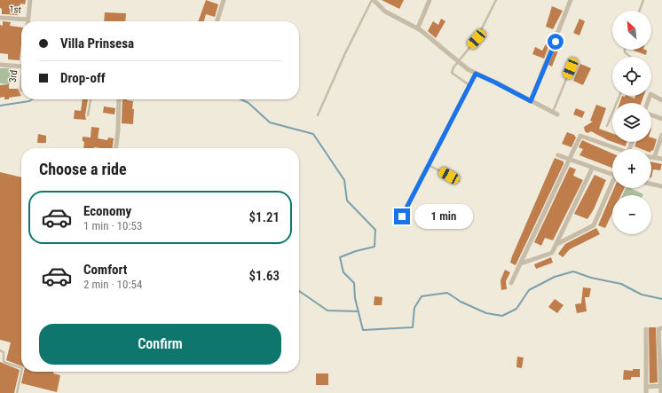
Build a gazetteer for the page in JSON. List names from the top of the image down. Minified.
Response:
{"streets":{"street":["1st"]},"north":"top left","page":{"map_buttons":["+","−"],"banner":["Villa Prinsesa","Drop-off"],"heading":"Choose a ride","list":[{"name":"Economy","note":"1 min · 10:53","value":"$1.21"},{"name":"Comfort","note":"2 min · 10:54","value":"$1.63"}],"bubble":"1 min","buttons":"Confirm"}}
